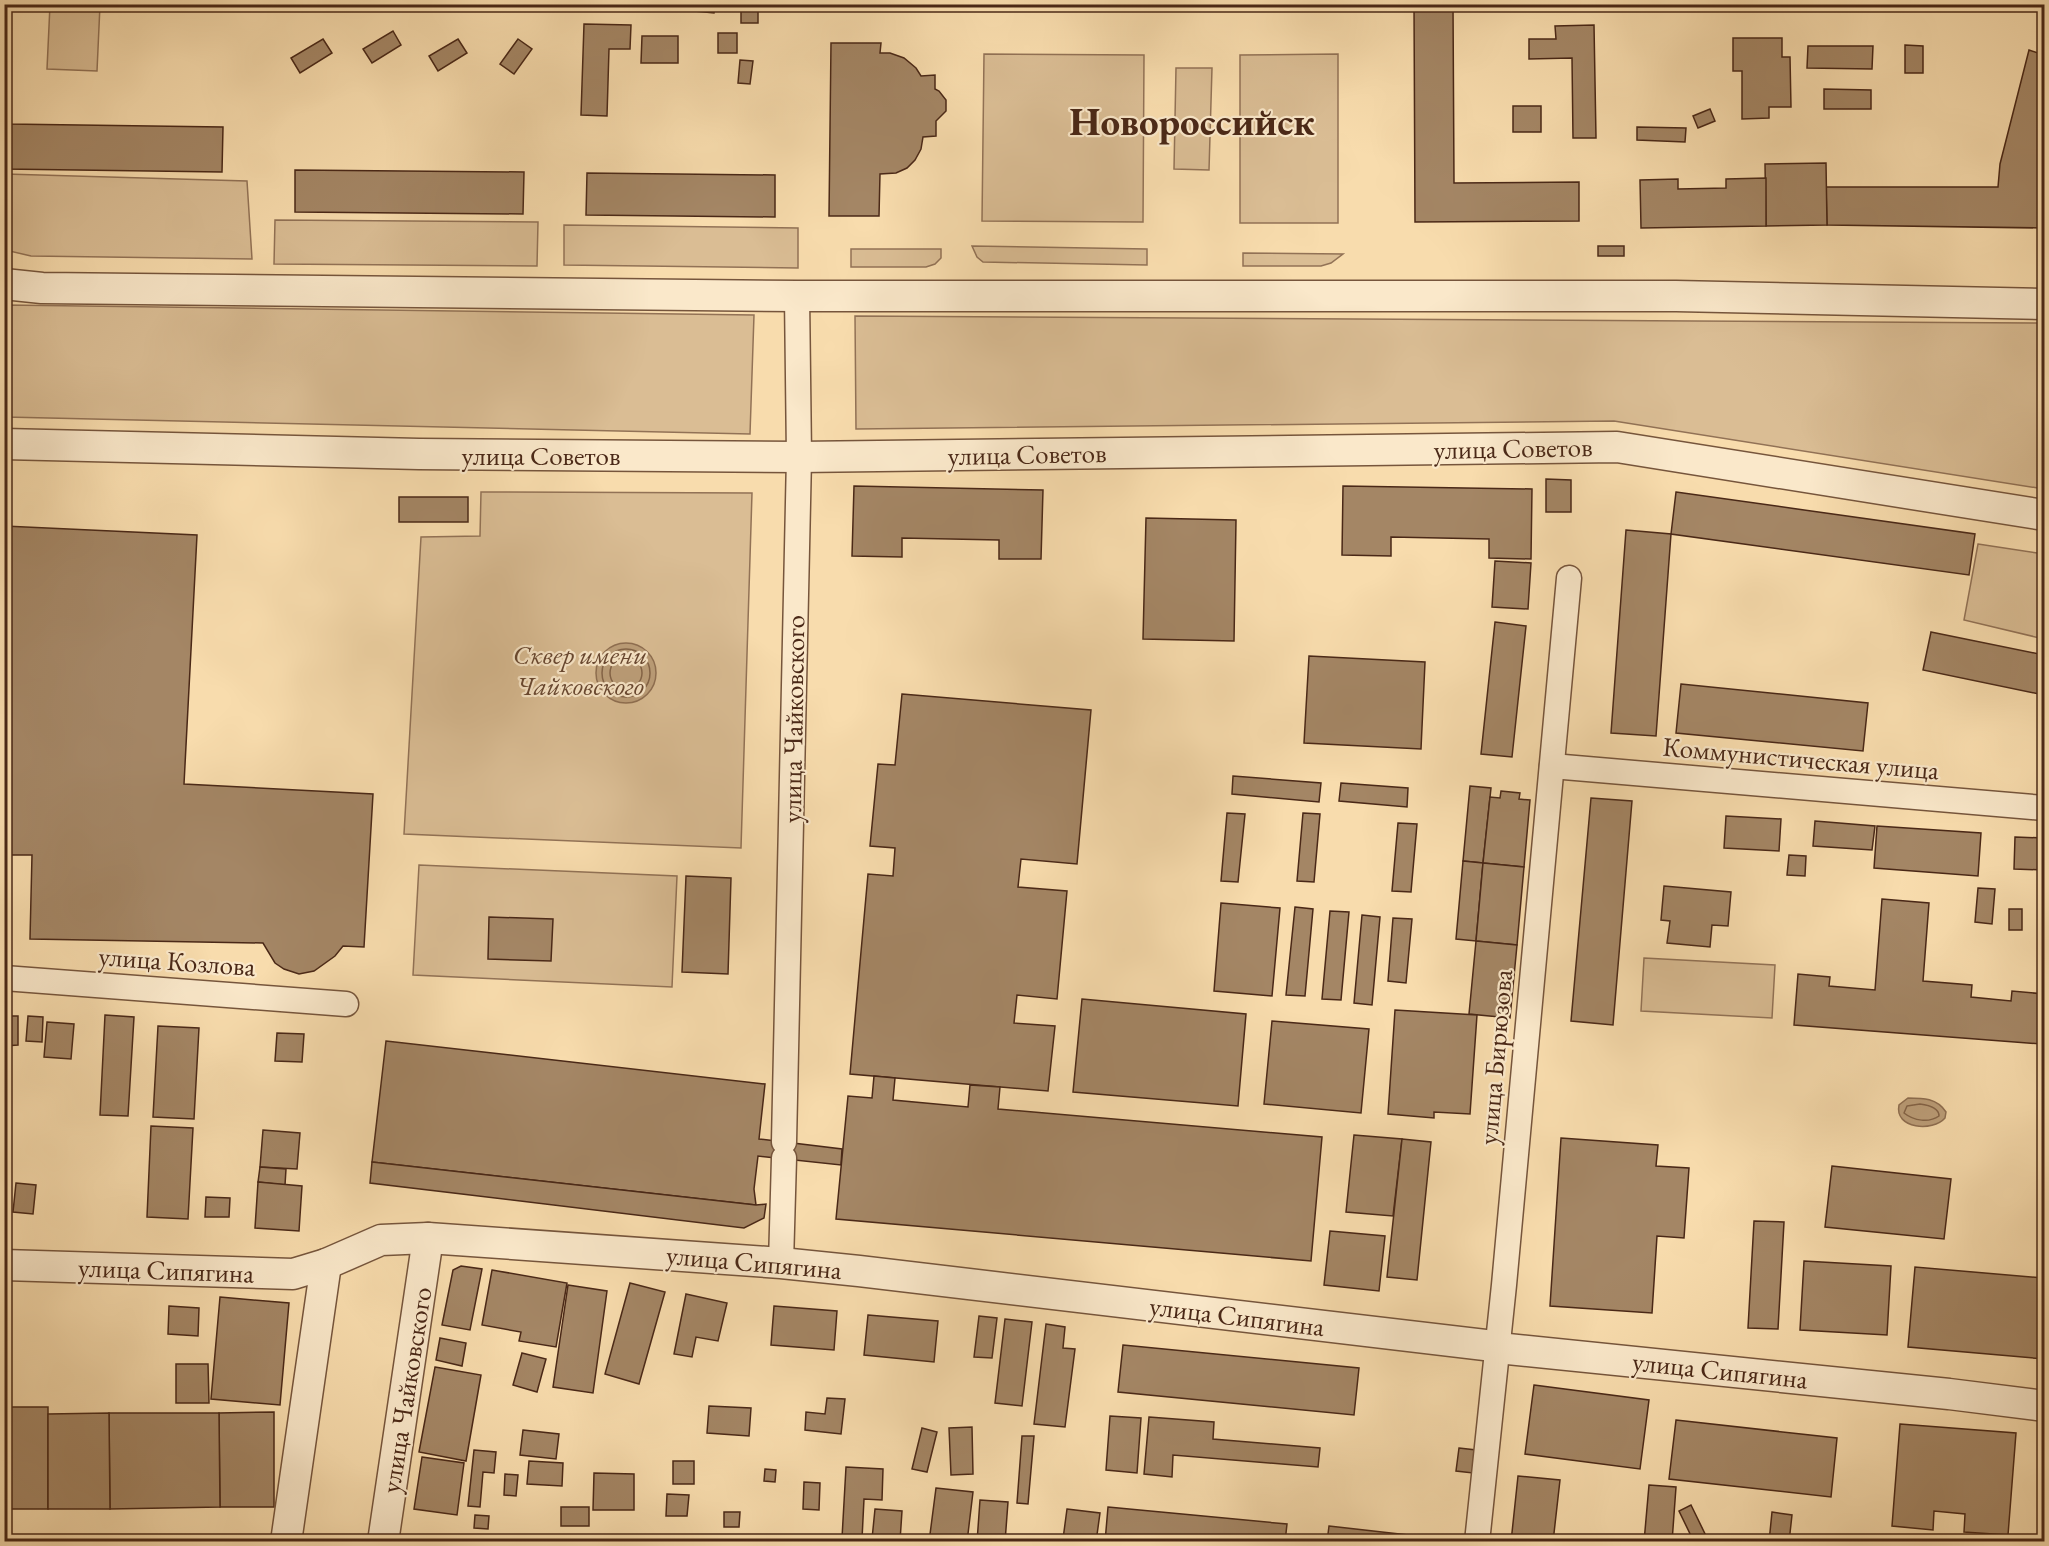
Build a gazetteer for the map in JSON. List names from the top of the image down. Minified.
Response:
{"streets":{"street":["улица Советов","улица Чайковского","Коммунистическая улица","улица Козлова","улица Бирюзова","улица Сипягина"]},"crossings":[["улица Советов","улица Чайковского"],["улица Чайковского","улица Сипягина"],["Коммунистическая улица","улица Бирюзова"],["улица Бирюзова","улица Сипягина"]],"districts":["Новороссийск"],"parks":["Сквер имени Чайковского"]}
